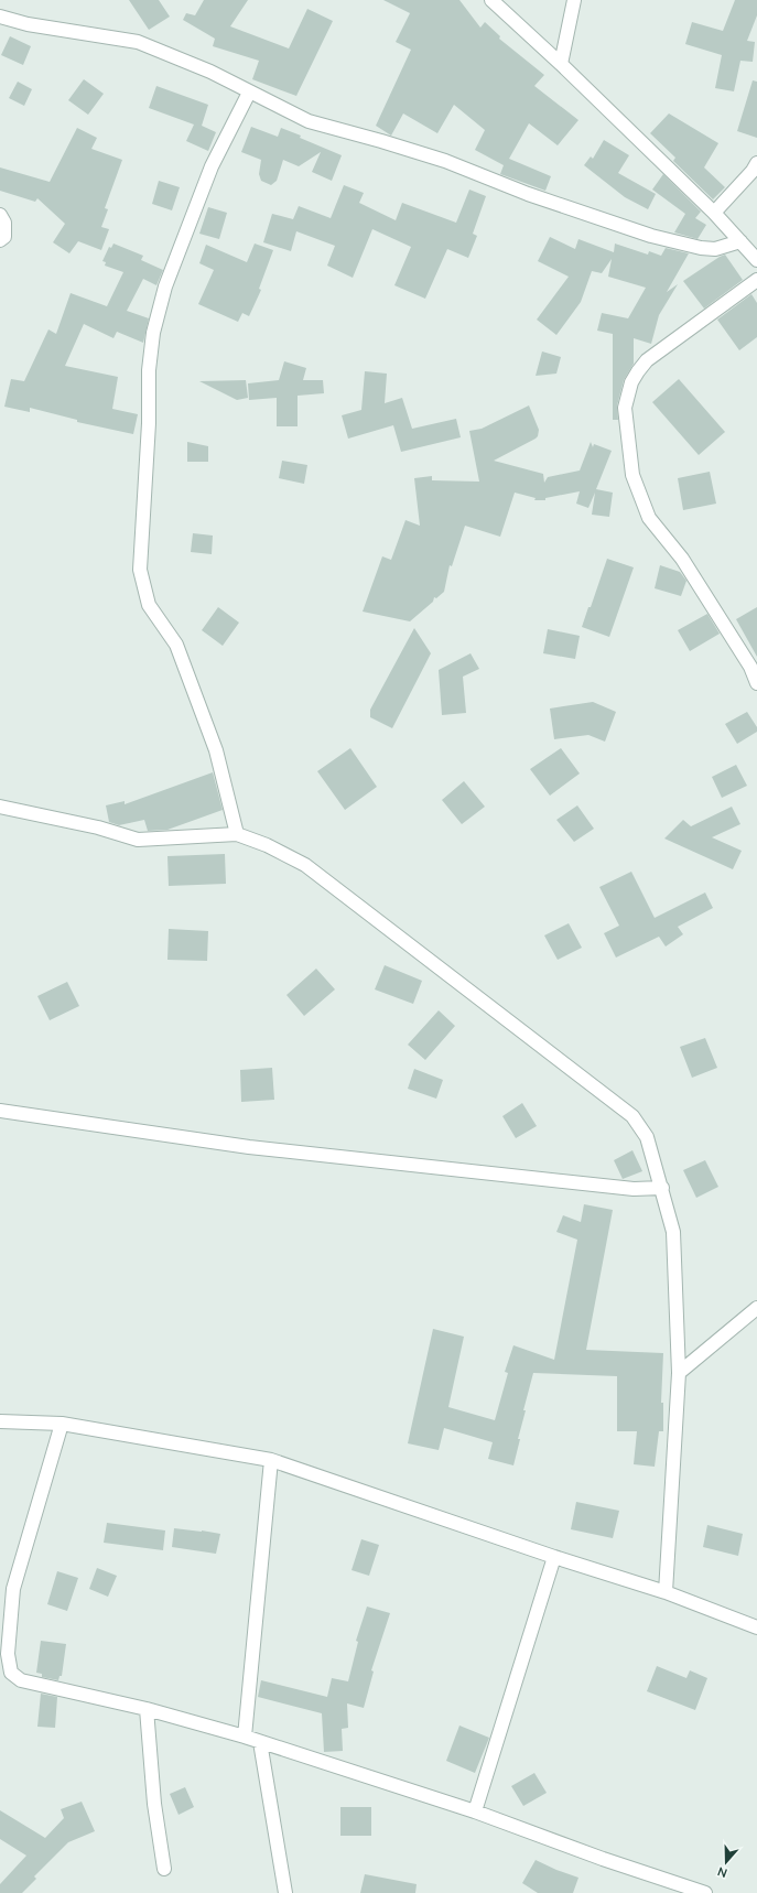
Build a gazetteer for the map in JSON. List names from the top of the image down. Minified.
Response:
{"north":"bottom"}
